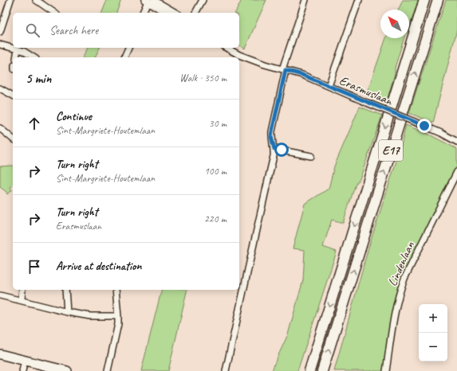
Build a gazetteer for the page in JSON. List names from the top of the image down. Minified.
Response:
{"streets":{"highway":["E17"],"street":["Erasmuslaan","Lindenlaan"]},"north":"top left","page":{"search":"Search here","heading":["5 min","Walk · 350 m"],"list":[["Continue","Sint-Margriete-Houtemlaan","30 m"],["Turn right","Sint-Margriete-Houtemlaan","100 m"],["Turn right","Erasmuslaan","220 m"],"Arrive at destination"],"map_buttons":["+","−"]}}
